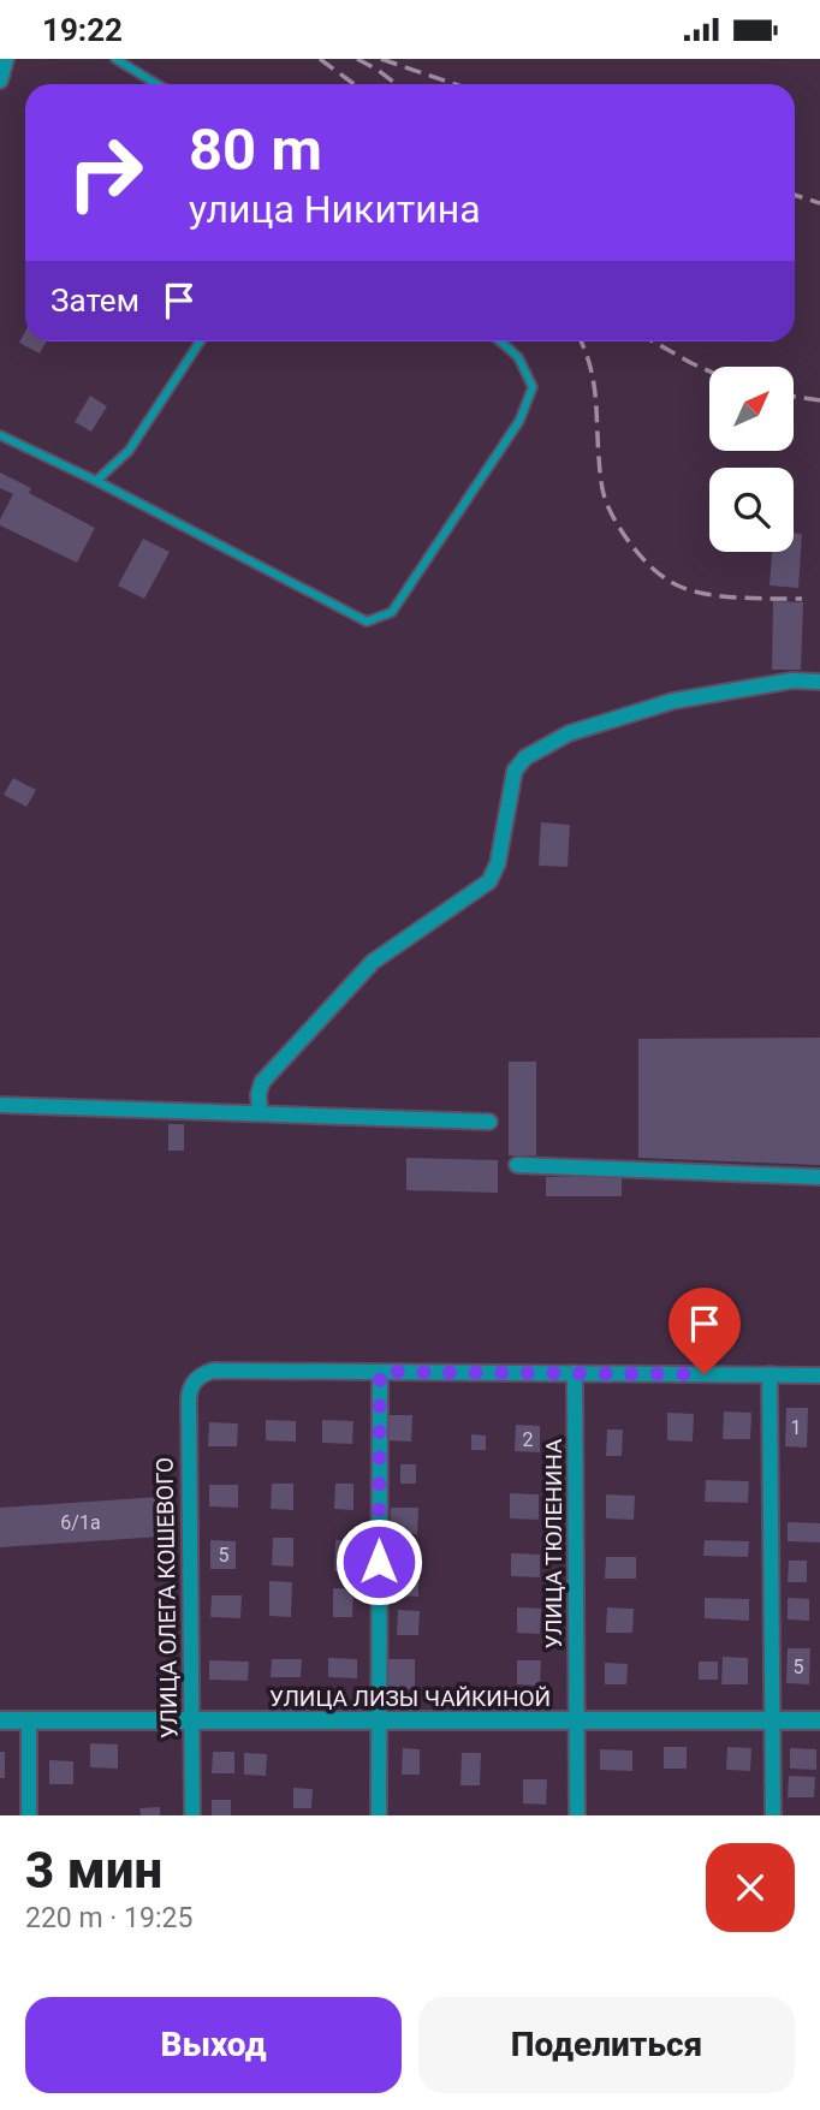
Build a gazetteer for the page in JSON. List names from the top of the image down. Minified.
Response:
{"streets":{"street":["УЛИЦА ТЮЛЕНИНА","УЛИЦА ОЛЕГА КОШЕВОГО","УЛИЦА ЛИЗЫ ЧАЙКИНОЙ"]},"crossings":[["УЛИЦА ТЮЛЕНИНА","УЛИЦА ЛИЗЫ ЧАЙКИНОЙ"],["УЛИЦА ОЛЕГА КОШЕВОГО","УЛИЦА ЛИЗЫ ЧАЙКИНОЙ"]],"house_numbers":["1","2","6/1а","5","5"],"north":"top right","page":{"status":"19:22","turn":["80 m","улица Никитина"],"then":"Затем","heading":["3 мин","220 m · 19:25"],"buttons":["Выход","Поделиться"]}}
